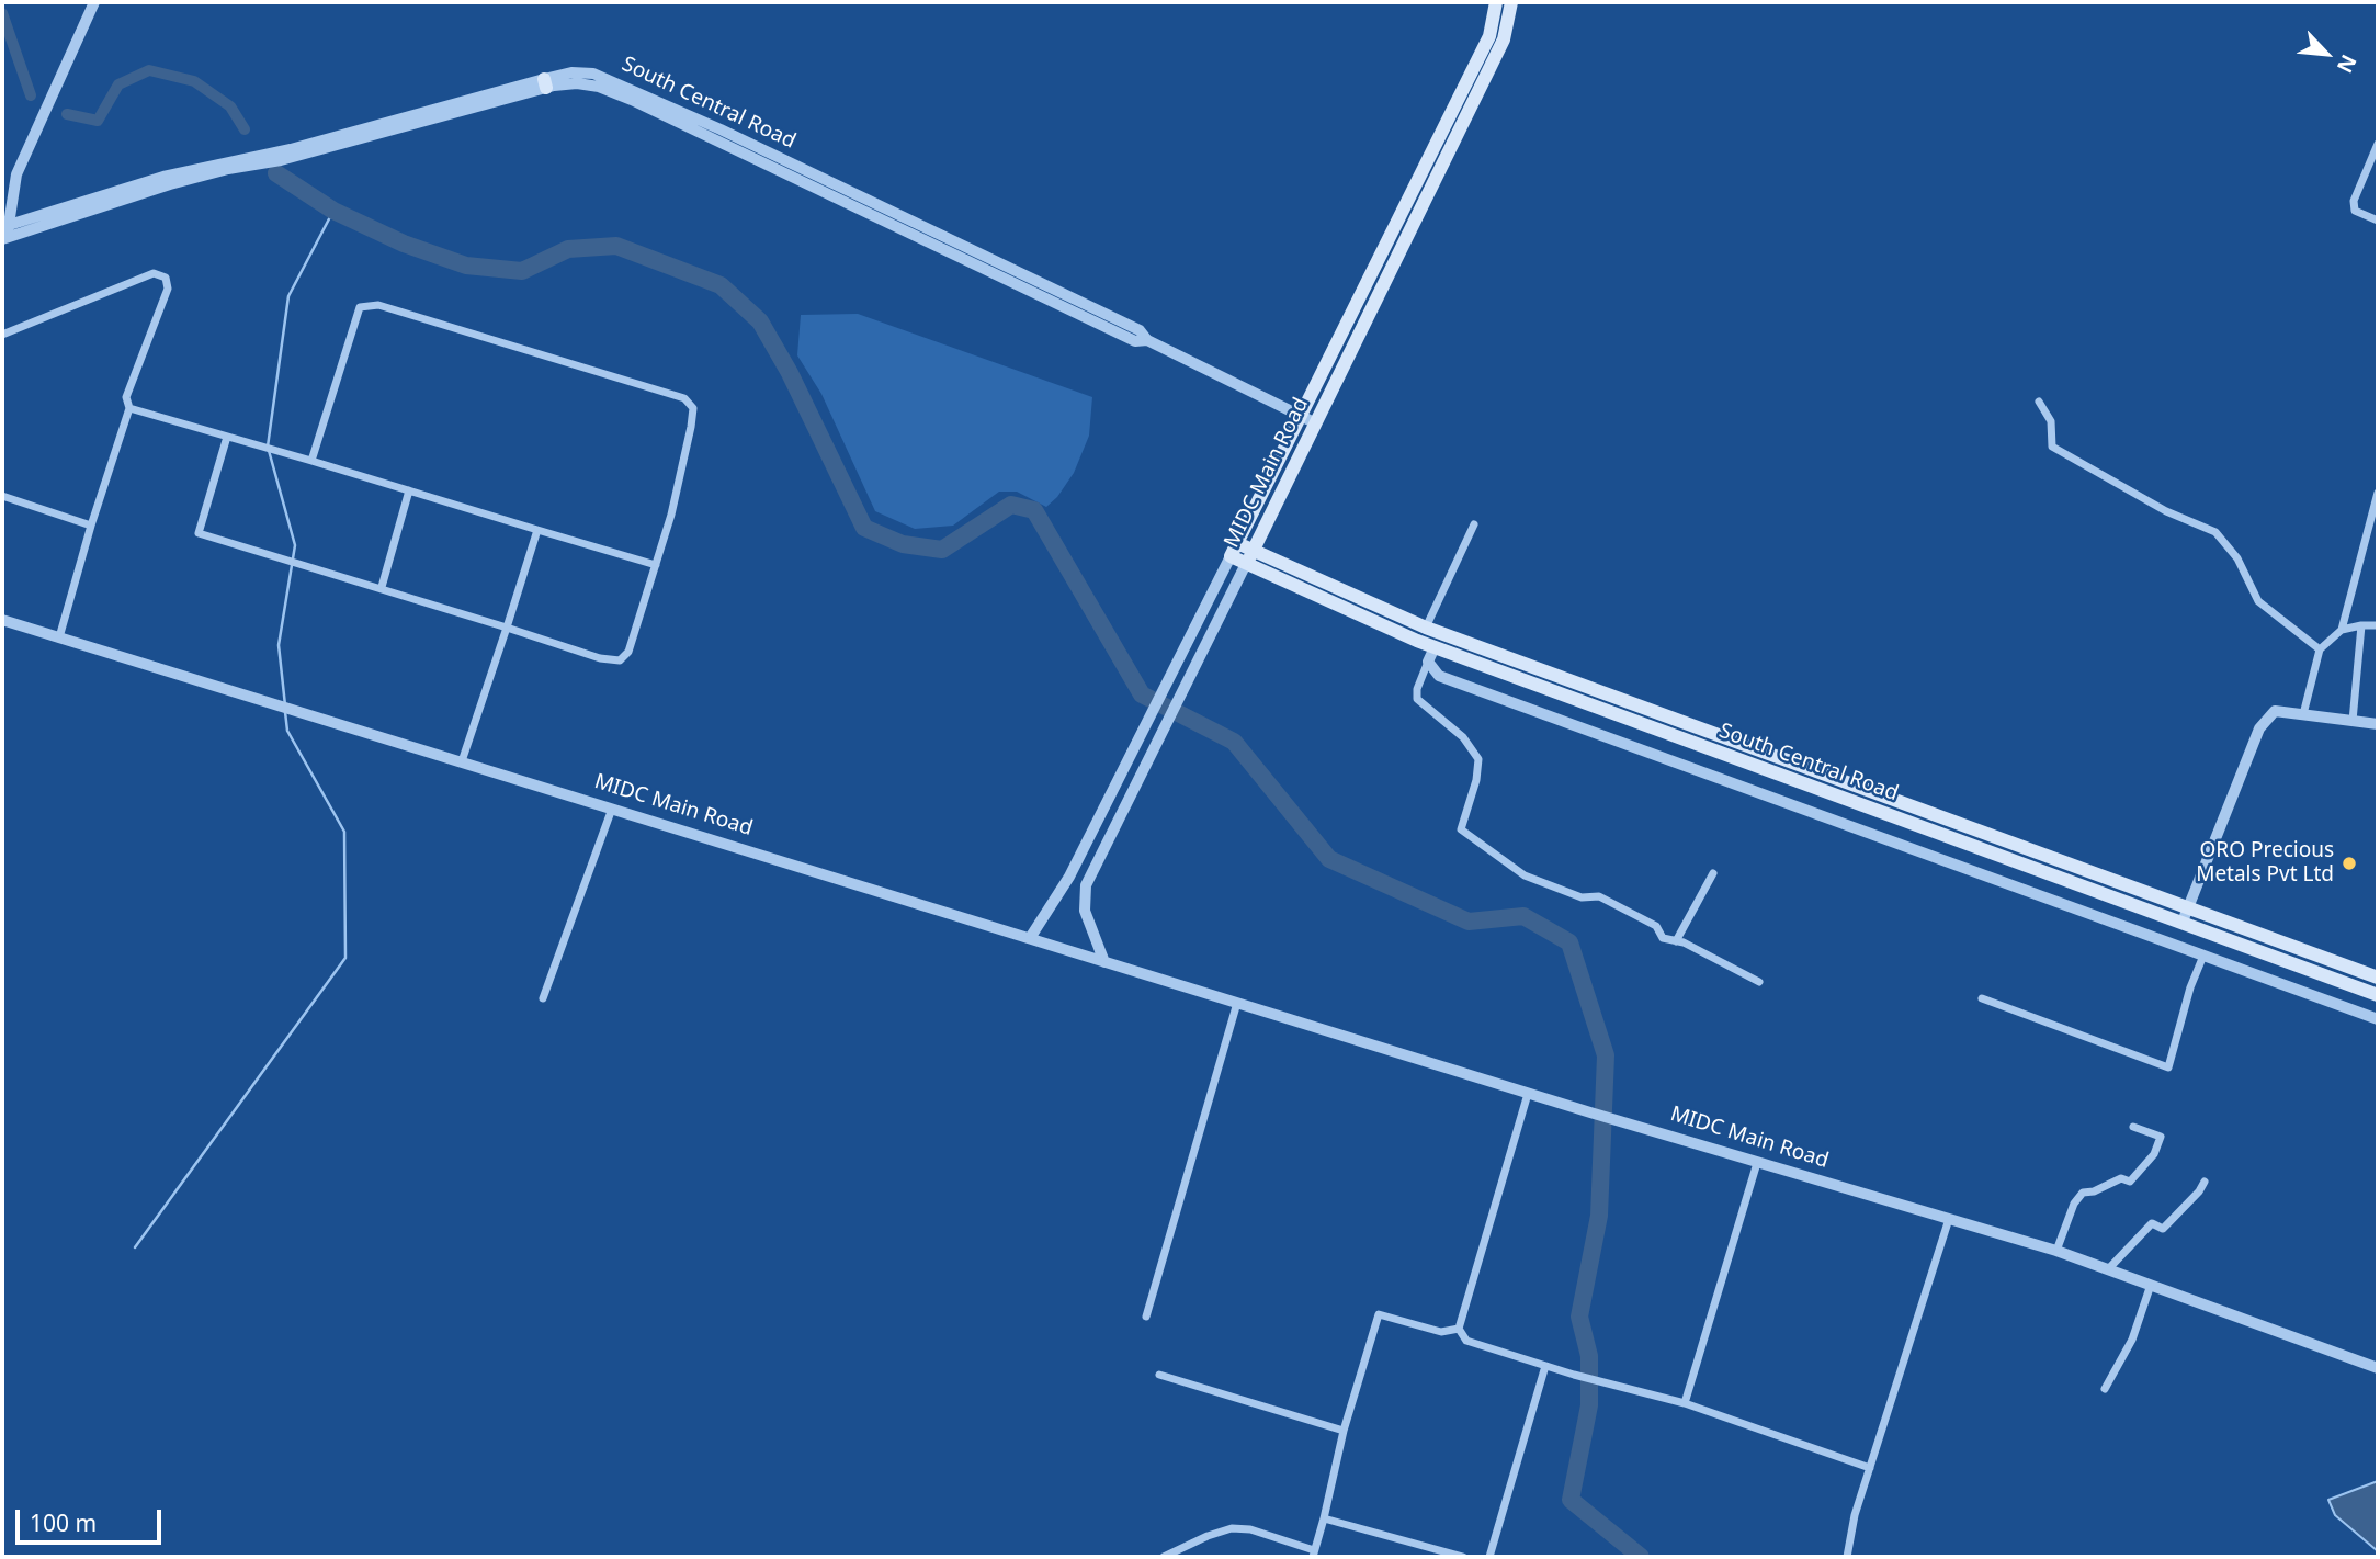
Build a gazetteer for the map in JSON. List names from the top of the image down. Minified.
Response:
{"streets":{"main road":["South Central Road","MIDC Main Road"]},"crossings":[["South Central Road","MIDC Main Road"]],"places":["ORO Precious Metals Pvt Ltd"],"scale_bar":"100 m","north":"bottom right"}
